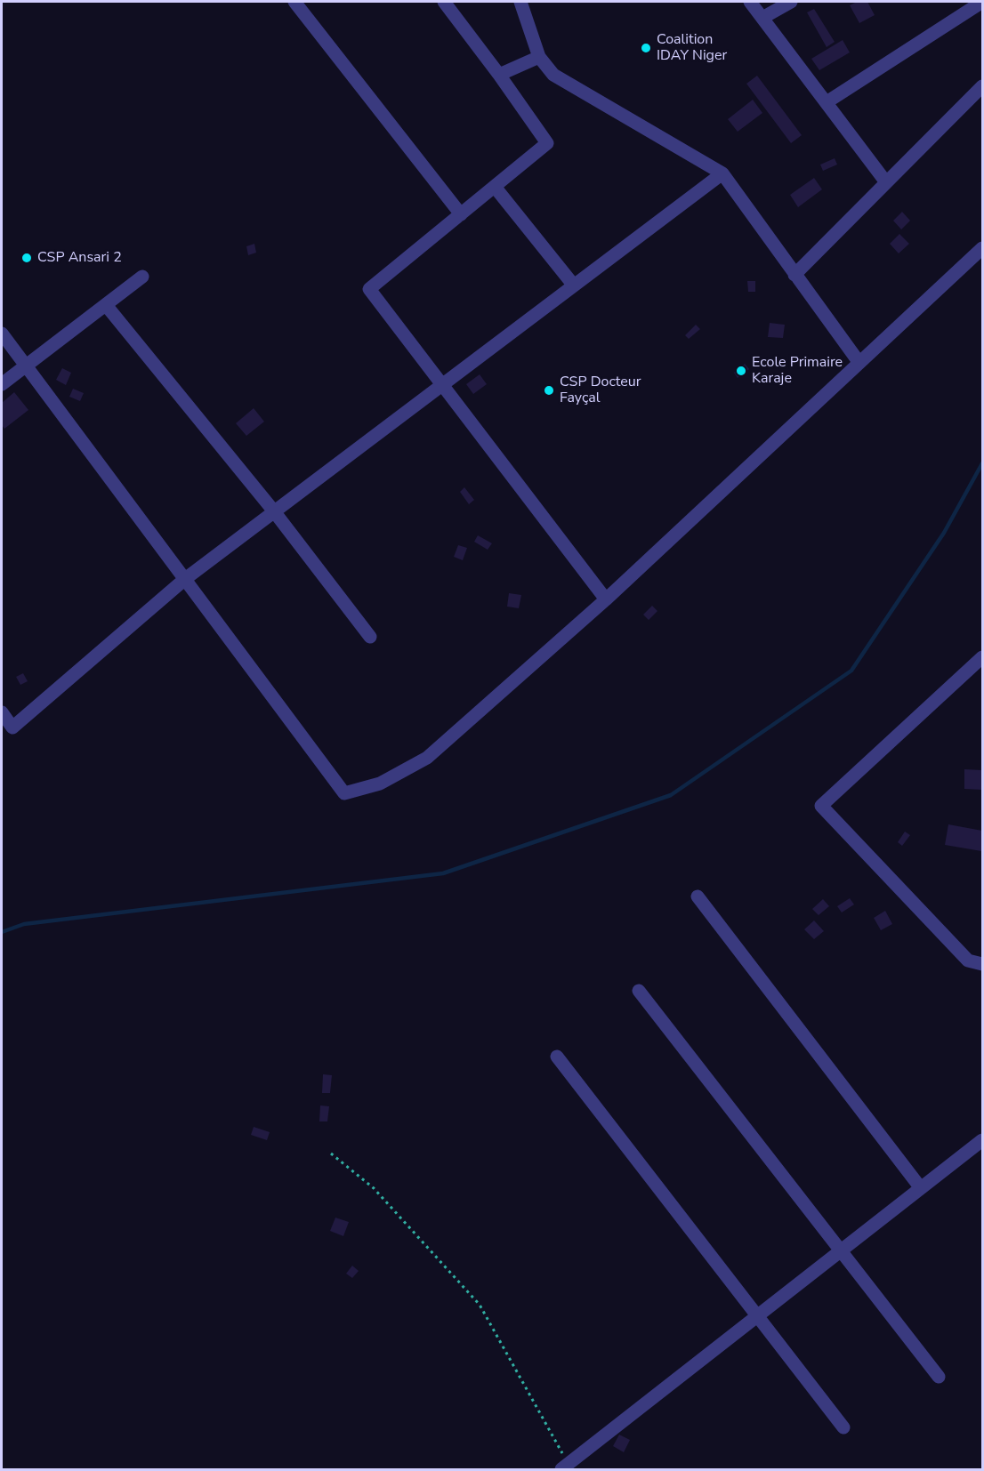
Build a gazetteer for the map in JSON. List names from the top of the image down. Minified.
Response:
{"places":["Coalition IDAY Niger","CSP Ansari 2","Ecole Primaire Karaje","CSP Docteur Fayçal"]}
